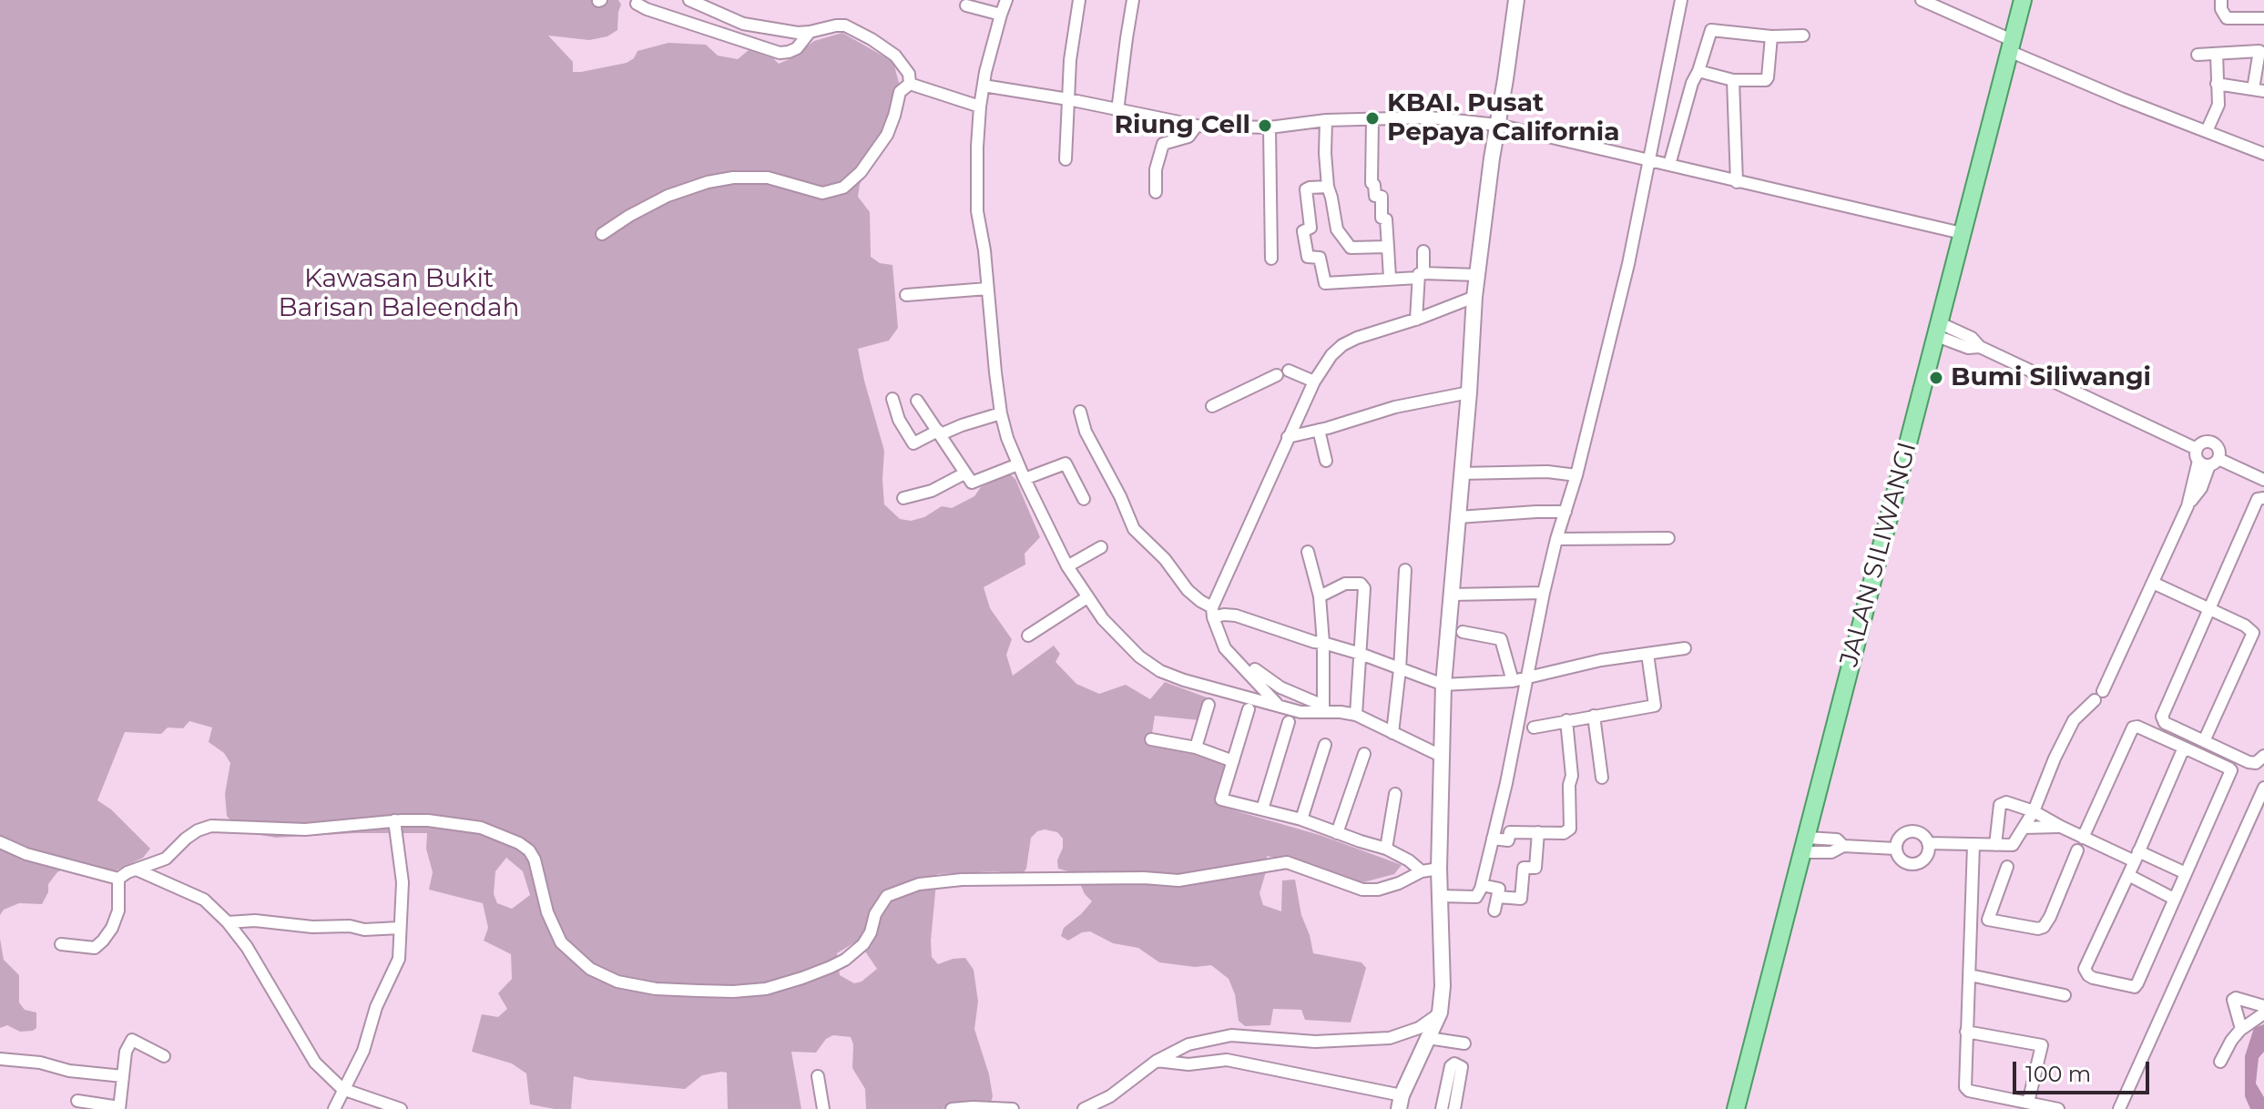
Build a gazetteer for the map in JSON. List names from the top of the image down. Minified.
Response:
{"streets":{"main road":["JALAN SILIWANGI"]},"parks":["Kawasan Bukit Barisan Baleendah"],"places":["KBAI. Pusat Pepaya California","Riung Cell","Bumi Siliwangi"],"scale_bar":"100 m"}
